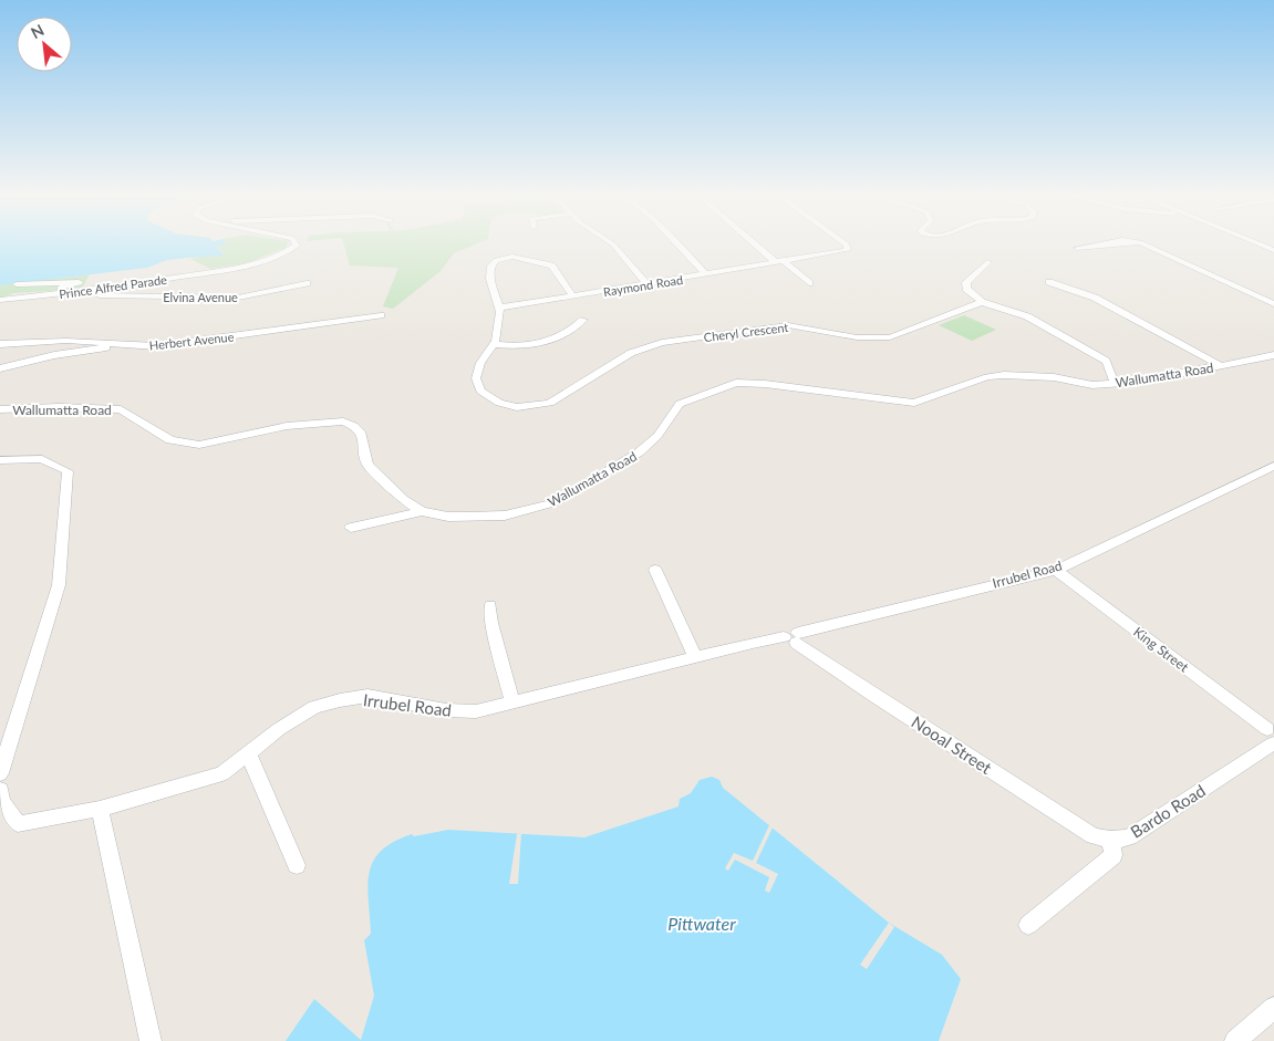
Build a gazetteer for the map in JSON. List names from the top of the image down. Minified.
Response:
{"streets":{"street":["Raymond Road","Prince Alfred Parade","Elvina Avenue","Cheryl Crescent","Herbert Avenue","Wallumatta Road","Irrubel Road","King Street","Nooal Street","Bardo Road"]},"crossings":[["Raymond Road","Cheryl Crescent"],["Prince Alfred Parade","Elvina Avenue"],["Irrubel Road","King Street"],["Irrubel Road","Nooal Street"],["King Street","Bardo Road"],["Nooal Street","Bardo Road"]],"water":["Pittwater"],"north":"top left"}
